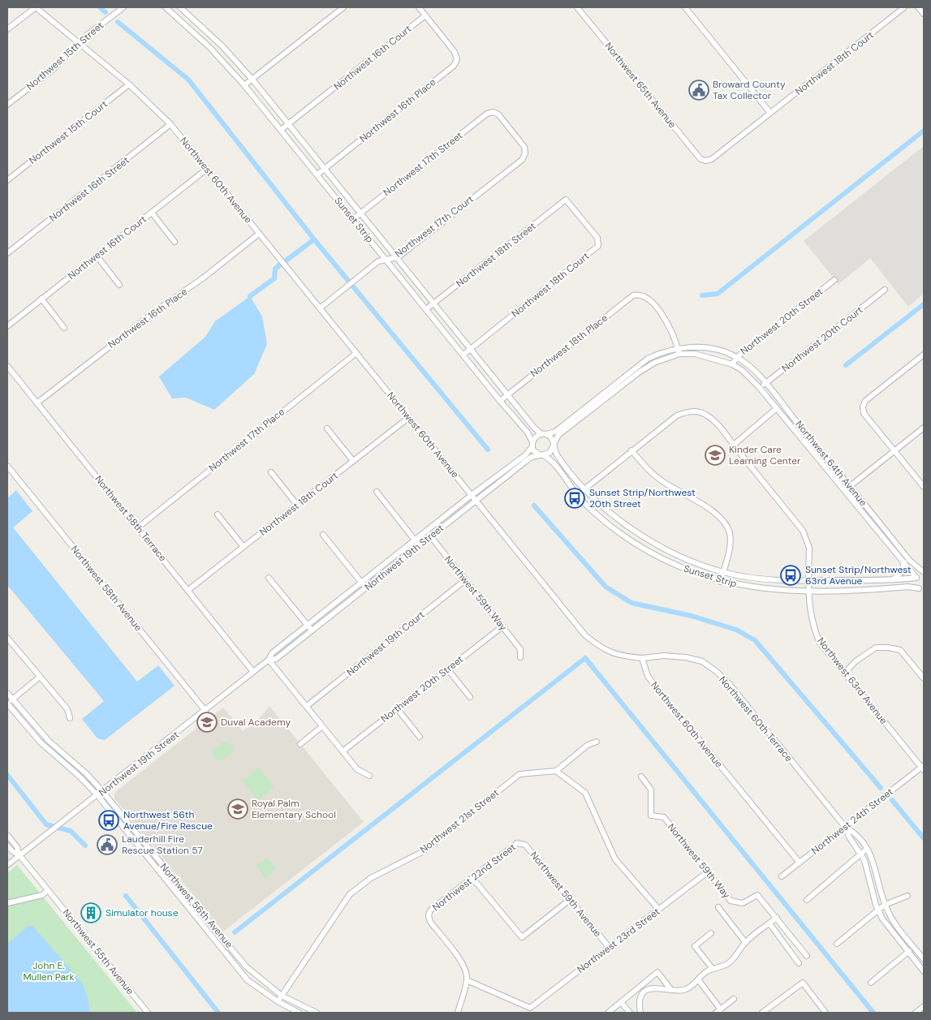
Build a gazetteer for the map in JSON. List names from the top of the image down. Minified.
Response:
{"streets":{"street":["Northwest 15th Street","Northwest 16th Court","Northwest 18th Court","Northwest 65th Avenue","Northwest 16th Place","Northwest 15th Court","Northwest 17th Street","Northwest 60th Avenue","Northwest 16th Street","Sunset Strip","Northwest 17th Court","Northwest 18th Street","Northwest 20th Street","Northwest 20th Court","Northwest 18th Place","Northwest 17th Place","Northwest 64th Avenue","Northwest 58th Terrace","Northwest 19th Street","Northwest 58th Avenue","Northwest 59th Way","Northwest 19th Court","Northwest 63rd Avenue","Northwest 60th Terrace","Northwest 21st Street","Northwest 24th Street","Northwest 22nd Street","Northwest 59th Avenue","Northwest 56th Avenue","Northwest 23rd Street","Northwest 55th Avenue"]},"crossings":[["Northwest 15th Street","Northwest 60th Avenue"],["Northwest 16th Court","Northwest 16th Place"],["Northwest 16th Court","Northwest 60th Avenue"],["Northwest 16th Court","Sunset Strip"],["Northwest 18th Court","Northwest 65th Avenue"],["Northwest 18th Court","Northwest 60th Avenue"],["Northwest 18th Court","Sunset Strip"],["Northwest 18th Court","Northwest 18th Street"],["Northwest 18th Court","Northwest 58th Terrace"],["Northwest 16th Place","Northwest 60th Avenue"],["Northwest 16th Place","Sunset Strip"],["Northwest 16th Place","Northwest 58th Terrace"],["Northwest 15th Court","Northwest 60th Avenue"],["Northwest 17th Street","Sunset Strip"],["Northwest 17th Street","Northwest 17th Court"],["Northwest 60th Avenue","Northwest 16th Street"],["Northwest 60th Avenue","Northwest 17th Court"],["Northwest 60th Avenue","Northwest 17th Place"],["Northwest 60th Avenue","Northwest 19th Street"],["Northwest 60th Avenue","Northwest 60th Terrace"],["Northwest 60th Avenue","Northwest 24th Street"],["Sunset Strip","Northwest 17th Court"],["Sunset Strip","Northwest 18th Street"],["Sunset Strip","Northwest 18th Place"],["Sunset Strip","Northwest 64th Avenue"],["Sunset Strip","Northwest 19th Street"],["Sunset Strip","Northwest 63rd Avenue"],["Northwest 20th Street","Northwest 64th Avenue"],["Northwest 20th Street","Northwest 59th Way"],["Northwest 20th Court","Northwest 64th Avenue"],["Northwest 17th Place","Northwest 58th Terrace"],["Northwest 58th Terrace","Northwest 19th Street"],["Northwest 19th Street","Northwest 58th Avenue"],["Northwest 19th Street","Northwest 59th Way"],["Northwest 19th Street","Northwest 56th Avenue"],["Northwest 19th Street","Northwest 55th Avenue"],["Northwest 59th Way","Northwest 19th Court"],["Northwest 59th Way","Northwest 23rd Street"],["Northwest 63rd Avenue","Northwest 24th Street"],["Northwest 60th Terrace","Northwest 24th Street"],["Northwest 21st Street","Northwest 56th Avenue"],["Northwest 22nd Street","Northwest 59th Avenue"],["Northwest 22nd Street","Northwest 23rd Street"],["Northwest 59th Avenue","Northwest 23rd Street"]],"parks":["John E. Mullen Park"],"places":{"public building":["Broward County Tax Collector","Lauderhill Fire Rescue Station 57"],"school or university":["Kinder Care Learning Center","Duval Academy","Royal Palm Elementary School"],"bus stop":["Sunset Strip/Northwest 20th Street","Sunset Strip/Northwest 63rd Avenue","Northwest 56th Avenue/Fire Rescue"],"building":["Simulator house"]}}
